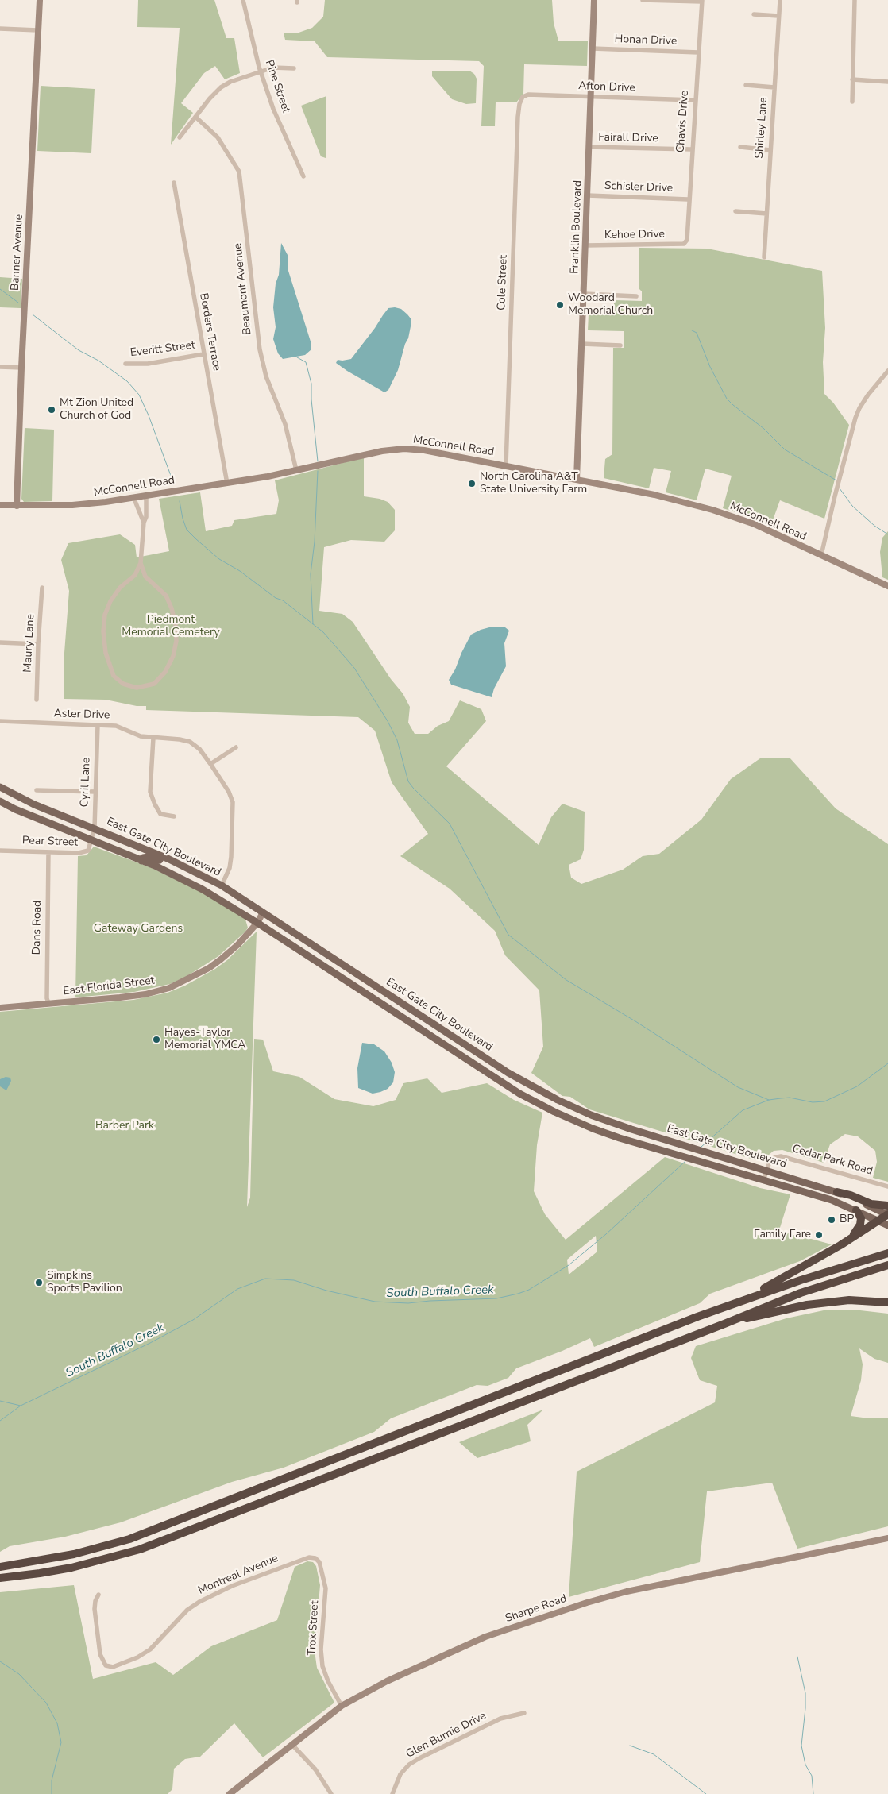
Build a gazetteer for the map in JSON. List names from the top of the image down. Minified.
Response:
{"streets":{"main road":["East Gate City Boulevard"],"street":["Honan Drive","Pine Street","Afton Drive","Chavis Drive","Shirley Lane","Fairall Drive","Schisler Drive","Franklin Boulevard","Kehoe Drive","Banner Avenue","Cole Street","Beaumont Avenue","Borders Terrace","Everitt Street","McConnell Road","Maury Lane","Aster Drive","Cyril Lane","Pear Street","Dans Road","East Florida Street","Cedar Park Road","Montreal Avenue","Sharpe Road","Trox Street","Glen Burnie Drive"]},"crossings":[["Honan Drive","Chavis Drive"],["Honan Drive","Franklin Boulevard"],["Afton Drive","Chavis Drive"],["Afton Drive","Franklin Boulevard"],["Afton Drive","Cole Street"],["Chavis Drive","Fairall Drive"],["Chavis Drive","Schisler Drive"],["Chavis Drive","Kehoe Drive"],["Fairall Drive","Franklin Boulevard"],["Schisler Drive","Franklin Boulevard"],["Franklin Boulevard","Kehoe Drive"],["Franklin Boulevard","McConnell Road"],["Banner Avenue","McConnell Road"],["Cole Street","McConnell Road"],["Beaumont Avenue","McConnell Road"],["Borders Terrace","Everitt Street"],["Borders Terrace","McConnell Road"],["Aster Drive","Cyril Lane"],["Aster Drive","East Gate City Boulevard"],["Cyril Lane","Pear Street"],["Cyril Lane","East Gate City Boulevard"],["Pear Street","East Gate City Boulevard"],["Pear Street","Dans Road"],["East Gate City Boulevard","East Florida Street"],["East Gate City Boulevard","Cedar Park Road"],["Dans Road","East Florida Street"],["Montreal Avenue","Trox Street"],["Sharpe Road","Trox Street"]],"water":["South Buffalo Creek"],"parks":["Piedmont Memorial Cemetery","Gateway Gardens","Barber Park"],"places":["Woodard Memorial Church","Mt Zion United Church of God","North Carolina A&T State University Farm","Hayes-Taylor Memorial YMCA","BP","Family Fare","Simpkins Sports Pavilion"]}
